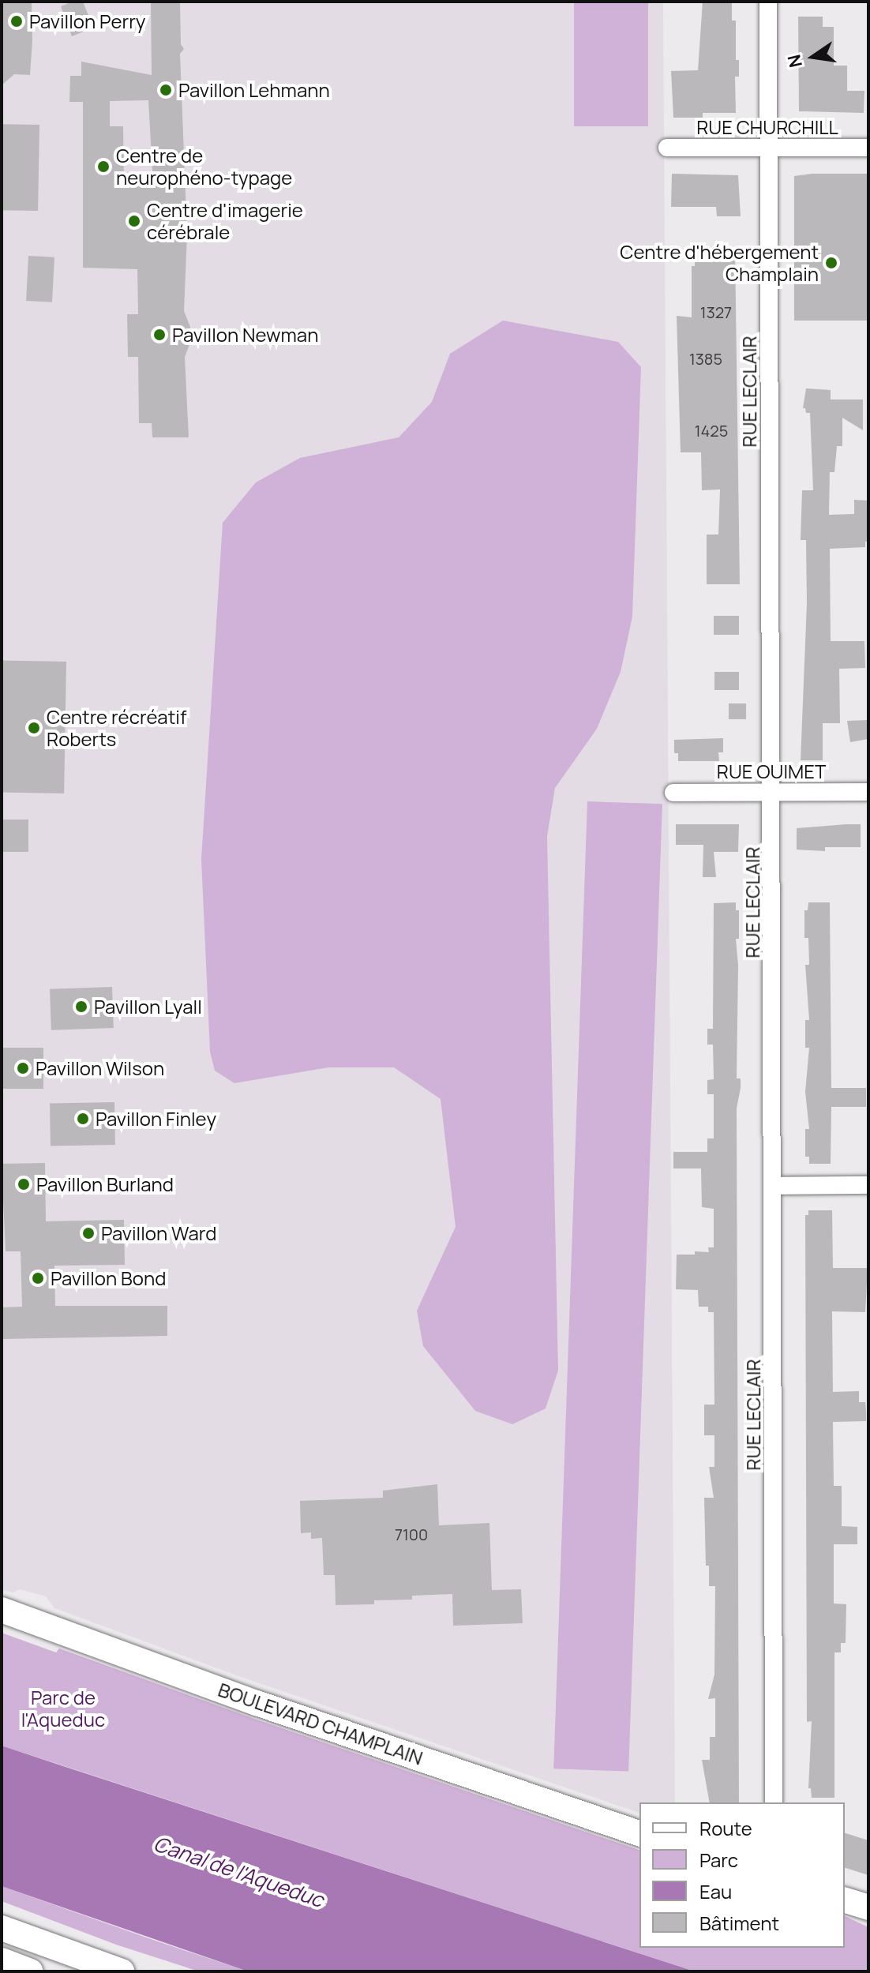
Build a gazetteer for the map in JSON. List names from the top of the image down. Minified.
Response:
{"streets":{"main road":["BOULEVARD CHAMPLAIN"],"street":["RUE CHURCHILL","RUE LECLAIR","RUE OUIMET"]},"crossings":[["RUE CHURCHILL","RUE LECLAIR"],["RUE LECLAIR","RUE OUIMET"]],"water":["Canal de l'Aqueduc"],"parks":["Parc de l'Aqueduc"],"places":["Pavillon Perry","Pavillon Lehmann","Centre de neurophéno-typage","Centre d'imagerie cérébrale","Centre d'hébergement Champlain","Pavillon Newman","Centre récréatif Roberts","Pavillon Lyall","Pavillon Wilson","Pavillon Finley","Pavillon Burland","Pavillon Ward","Pavillon Bond"],"house_numbers":["1327","1385","1425","7100"],"legend":["Route","Parc","Eau","Bâtiment"],"north":"left"}
